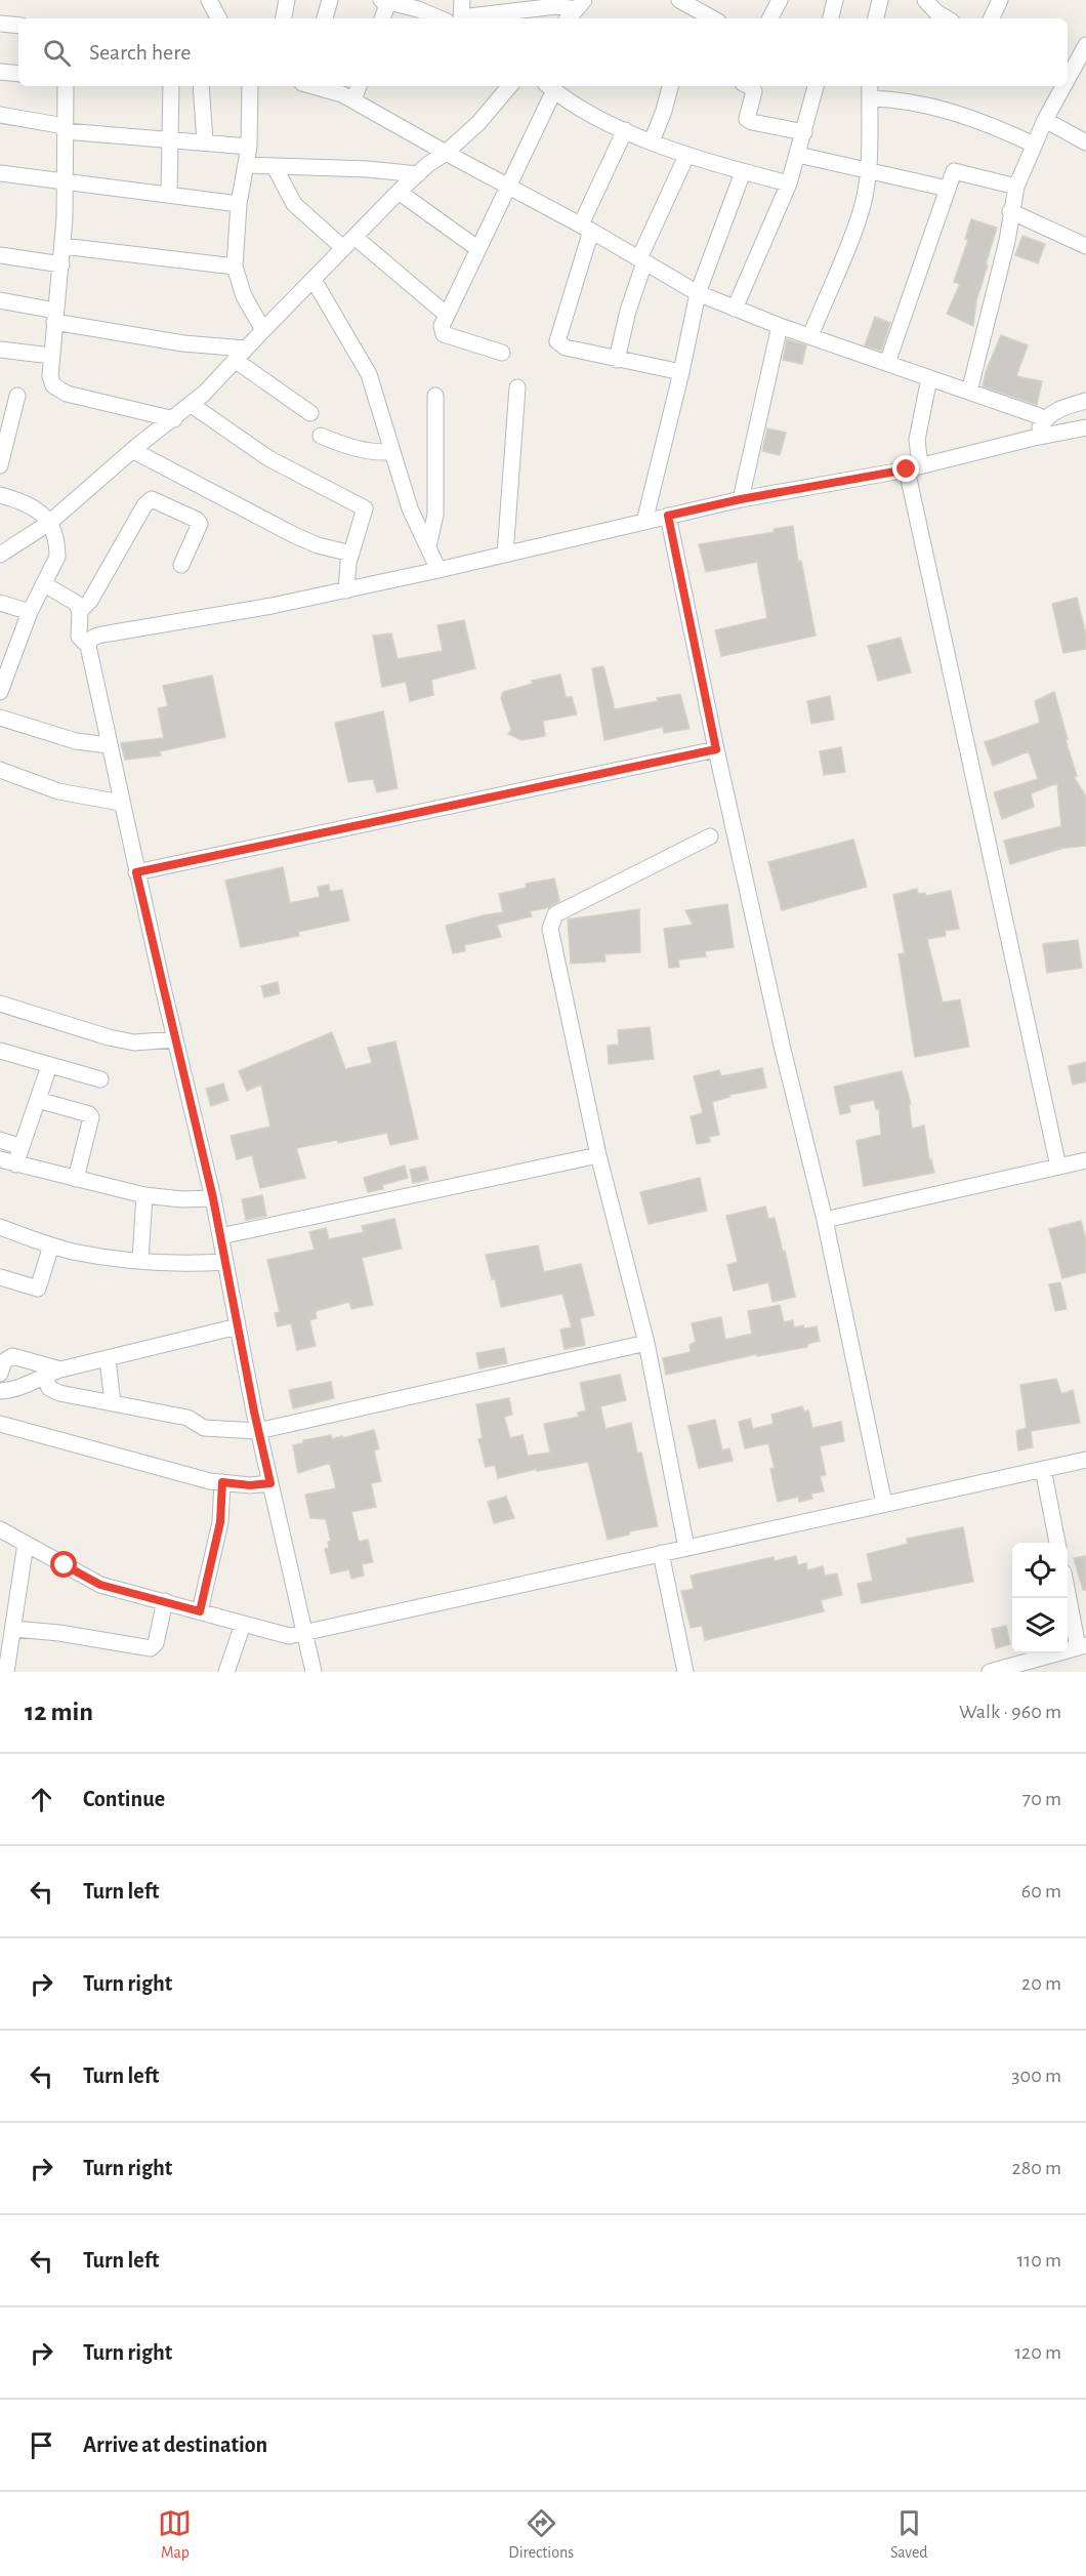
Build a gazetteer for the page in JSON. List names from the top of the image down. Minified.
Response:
{"page":{"search":"Search here","heading":["12 min","Walk · 960 m"],"list":[["Continue","70 m"],["Turn left","60 m"],["Turn right","20 m"],["Turn left","300 m"],["Turn right","280 m"],["Turn left","110 m"],["Turn right","120 m"],"Arrive at destination"],"nav":["Map","Directions","Saved"]}}
